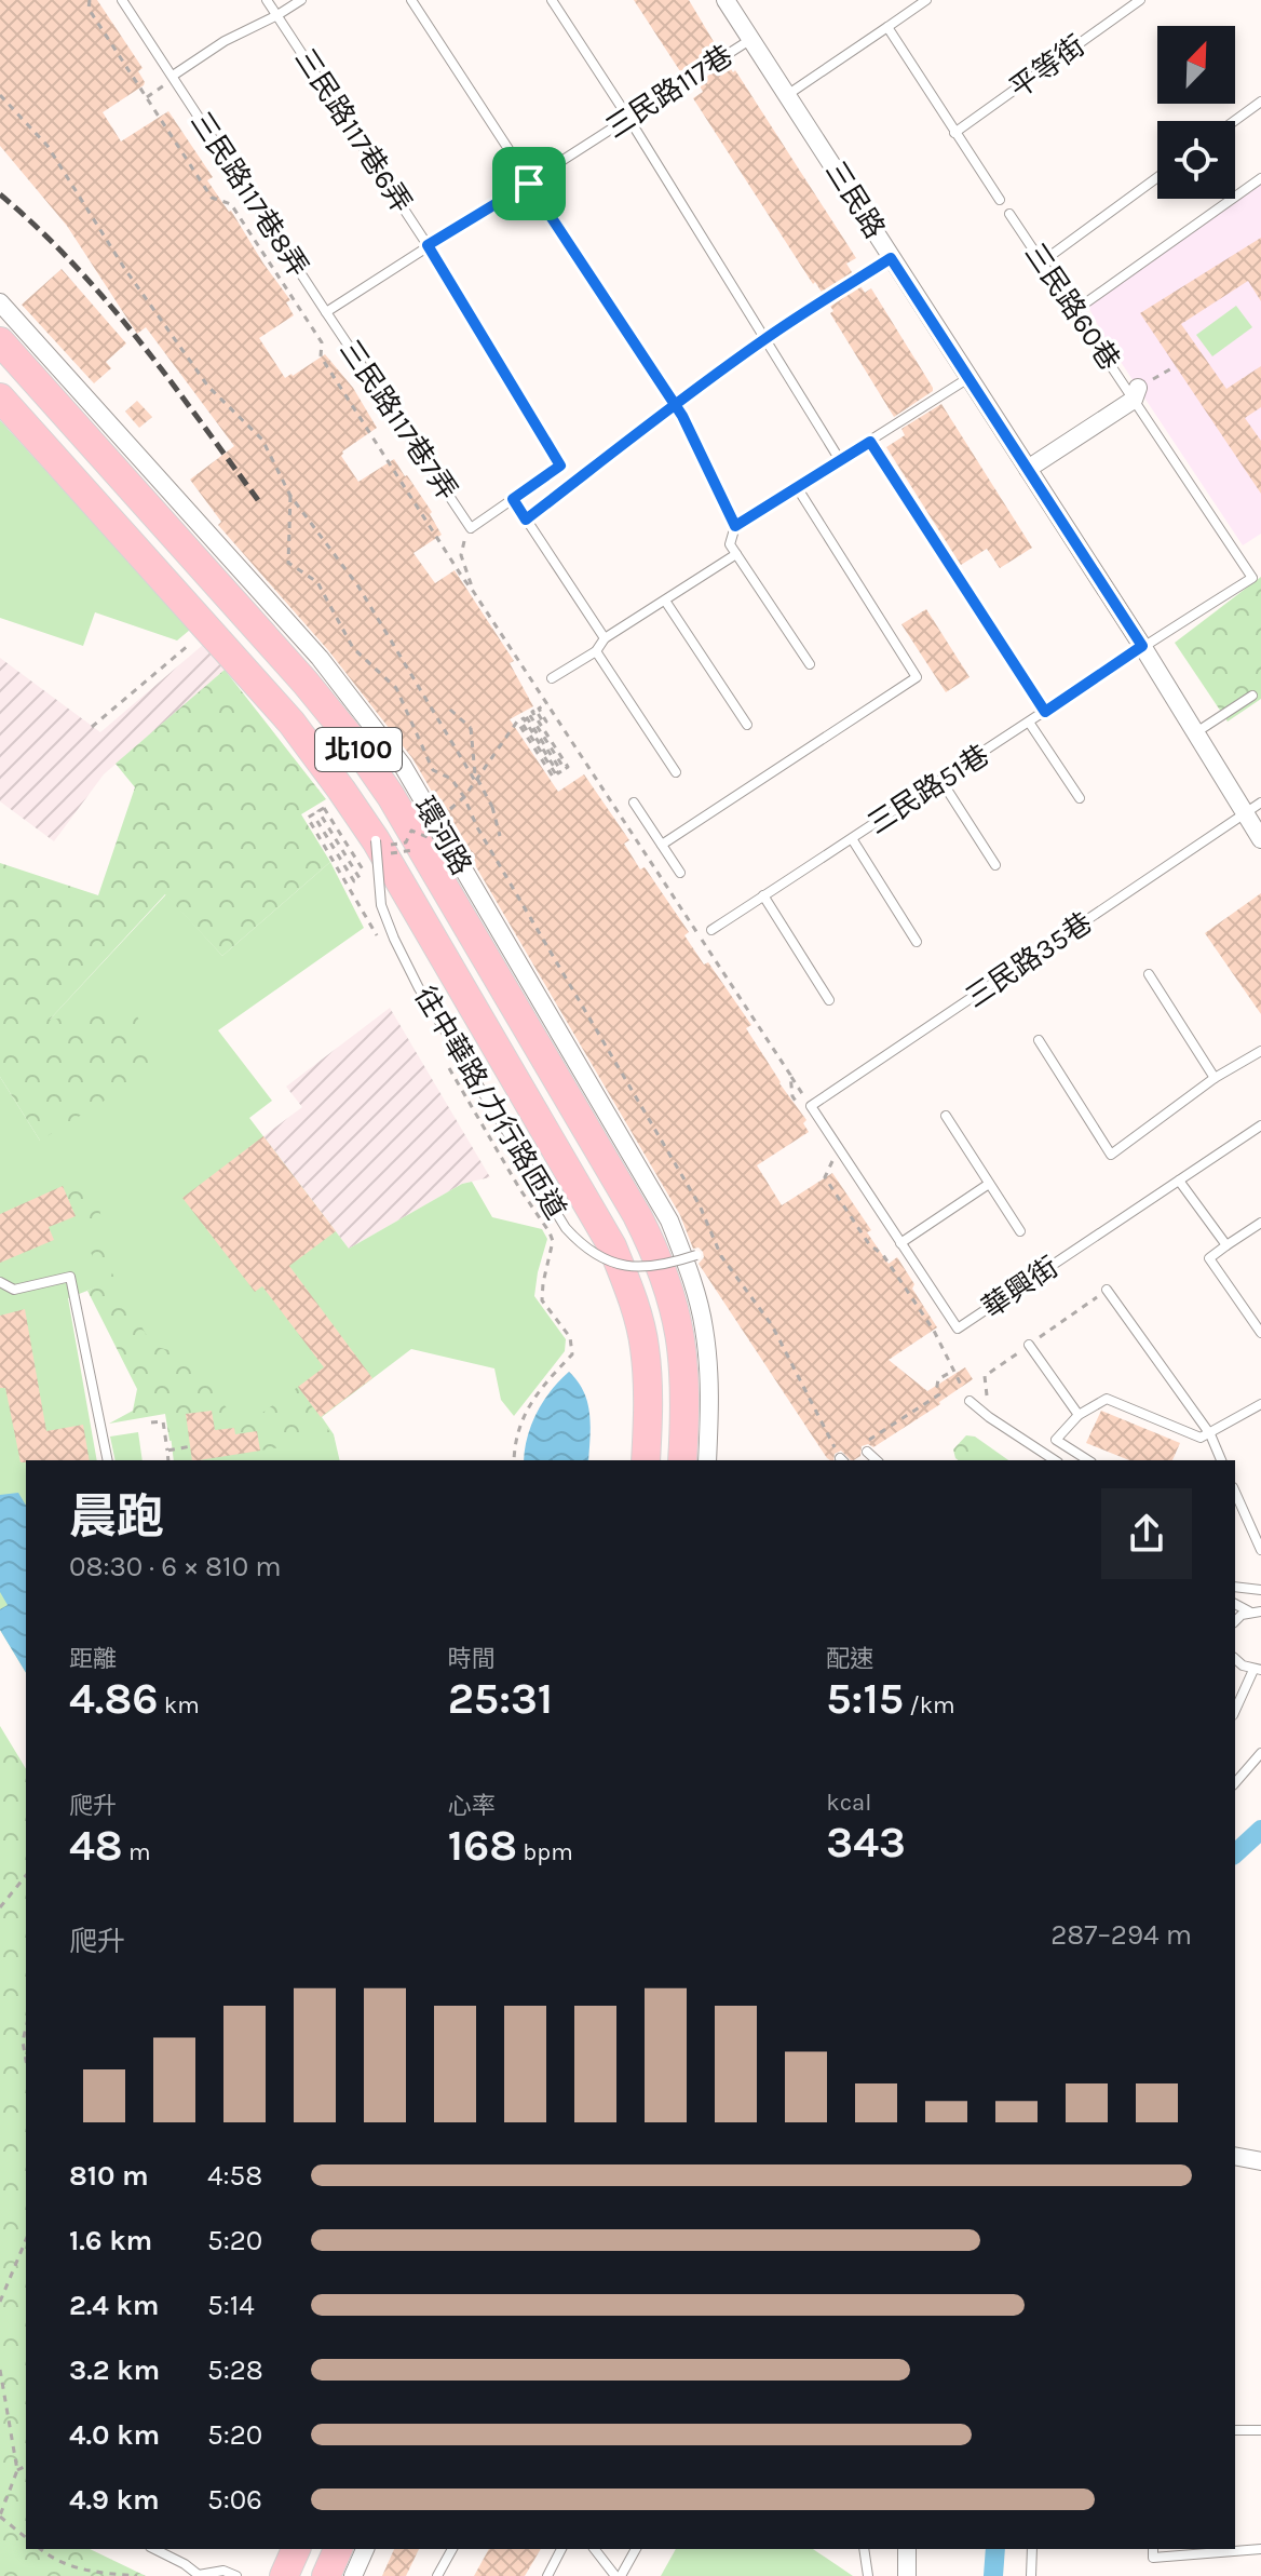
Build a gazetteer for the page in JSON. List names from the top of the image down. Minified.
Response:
{"streets":{"highway":["北100","環河路"],"street":["三民路"],"lane":["平等街","三民路117巷","三民路117巷6弄","三民路117巷8弄","三民路60巷","三民路117巷7弄","三民路51巷","三民路35巷","往中華路/力行路匝道","華興街"]},"crossings":[["三民路117巷","三民路117巷6弄"],["三民路117巷","三民路117巷8弄"],["三民路117巷","三民路"],["三民路117巷","三民路117巷7弄"],["三民路117巷8弄","三民路117巷7弄"],["三民路","三民路60巷"],["三民路","三民路51巷"],["三民路","三民路35巷"],["三民路60巷","三民路51巷"],["北100","往中華路/力行路匝道"],["三民路35巷","華興街"]],"north":"top right","page":{"heading":["晨跑","08:30 · 6 × 810 m"],"stats":[["距離","4.86 km"],["時間","25:31"],["配速","5:15 /km"],["爬升","48 m"],["心率","168 bpm"],["kcal","343"]],"chart":["爬升","287–294 m"],"list":[{"name":"810 m","note":"4:58"},{"name":"1.6 km","note":"5:20"},{"name":"2.4 km","note":"5:14"},{"name":"3.2 km","note":"5:28"},{"name":"4.0 km","note":"5:20"},{"name":"4.9 km","note":"5:06"}]}}
